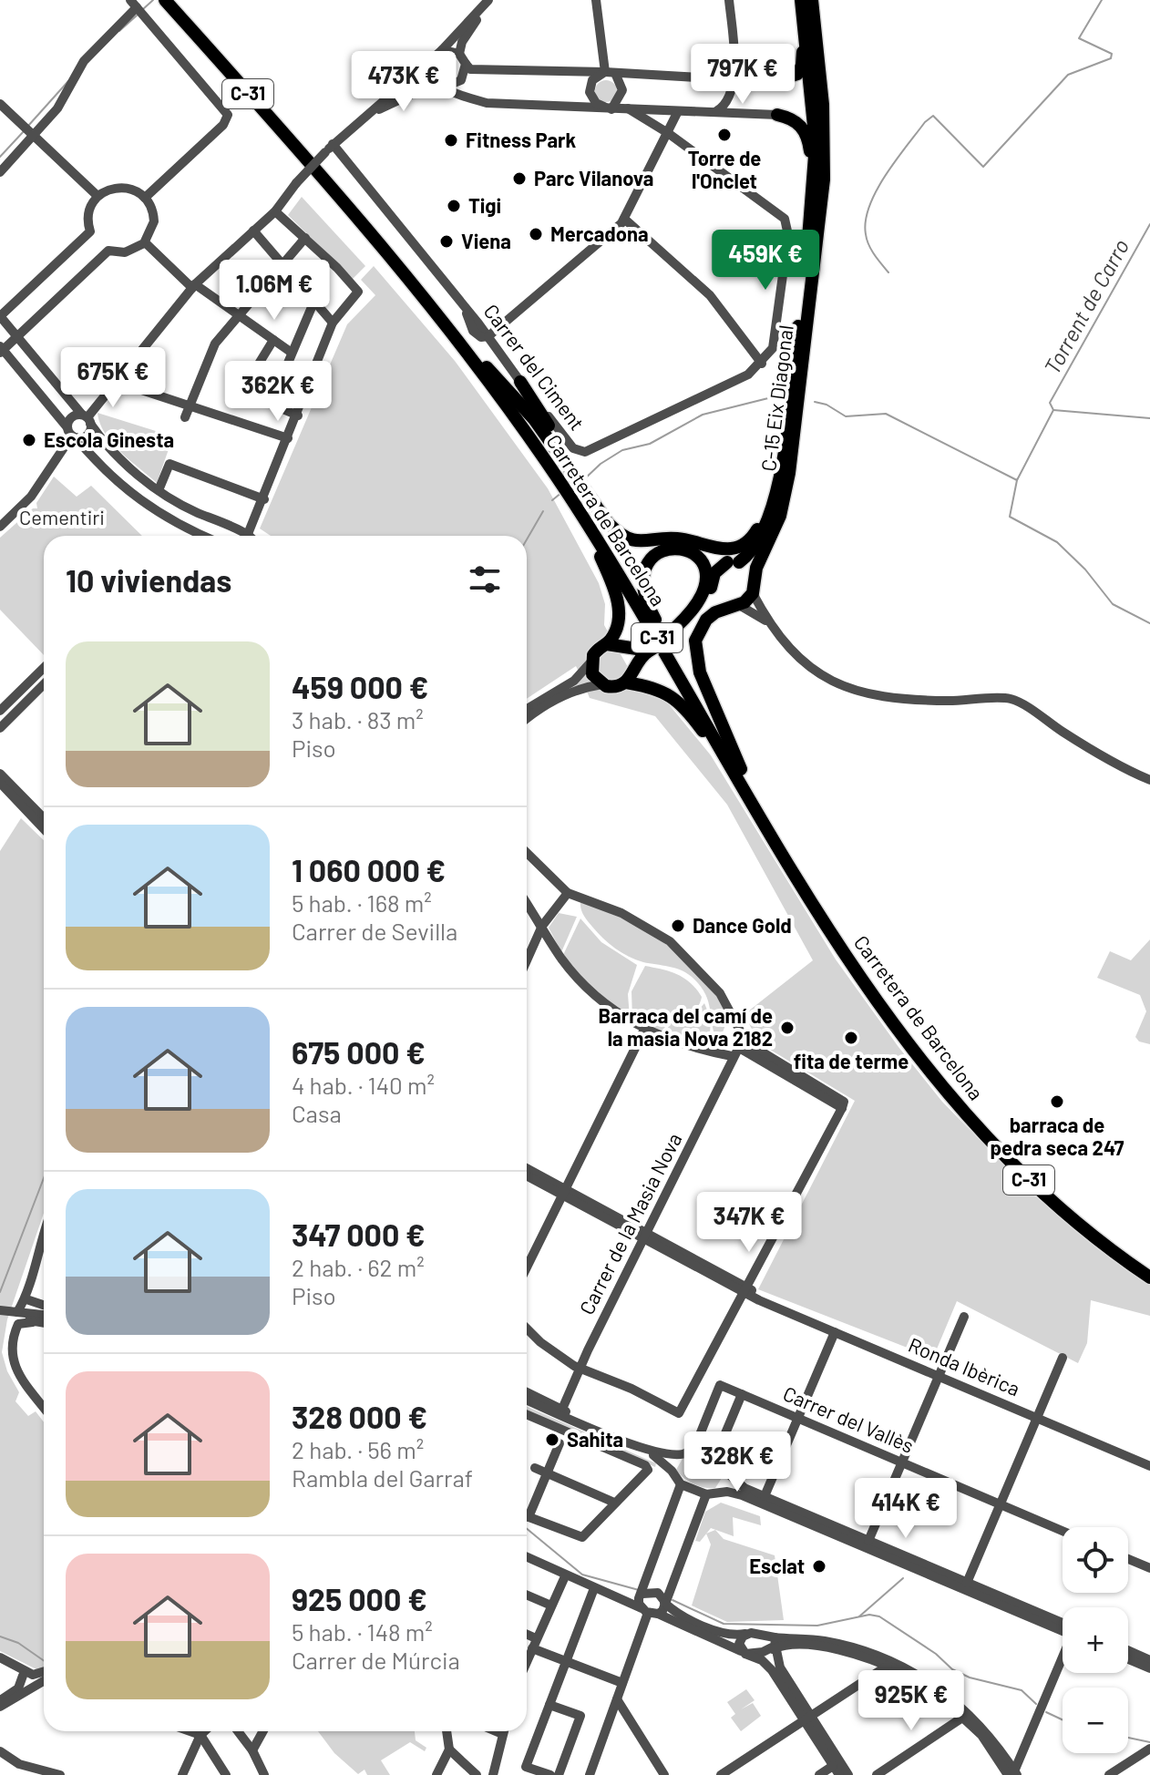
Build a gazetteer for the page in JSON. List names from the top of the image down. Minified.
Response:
{"streets":{"highway":["C-31","C-15 Eix Diagonal","Carretera de Barcelona"],"street":["Carrer del Ciment","Carrer de la Masia Nova","Ronda Ibèrica","Carrer del Vallès"]},"crossings":[["Carrer de la Masia Nova","Ronda Ibèrica"]],"water":["Torrent de Carro"],"parks":["Cementiri"],"places":["Torre de l'Onclet","Fitness Park","Parc Vilanova","Tigi","Mercadona","Viena","Escola Ginesta","Dance Gold","Barraca del camí de la masia Nova 2182","fita de terme","barraca de pedra seca 247","Sahita","Esclat"],"page":{"price":["797K €","473K €","459K €","1.06M €","675K €","362K €","347K €","328K €","414K €","925K €"],"heading":"10 viviendas","list":[{"name":"459 000 €","note":"3 hab. · 83 m² · Piso"},{"name":"1 060 000 €","note":"5 hab. · 168 m² · Carrer de Sevilla"},{"name":"675 000 €","note":"4 hab. · 140 m² · Casa"},{"name":"347 000 €","note":"2 hab. · 62 m² · Piso"},{"name":"328 000 €","note":"2 hab. · 56 m² · Rambla del Garraf"},{"name":"925 000 €","note":"5 hab. · 148 m² · Carrer de Múrcia"}],"map_buttons":["+","−"]}}
